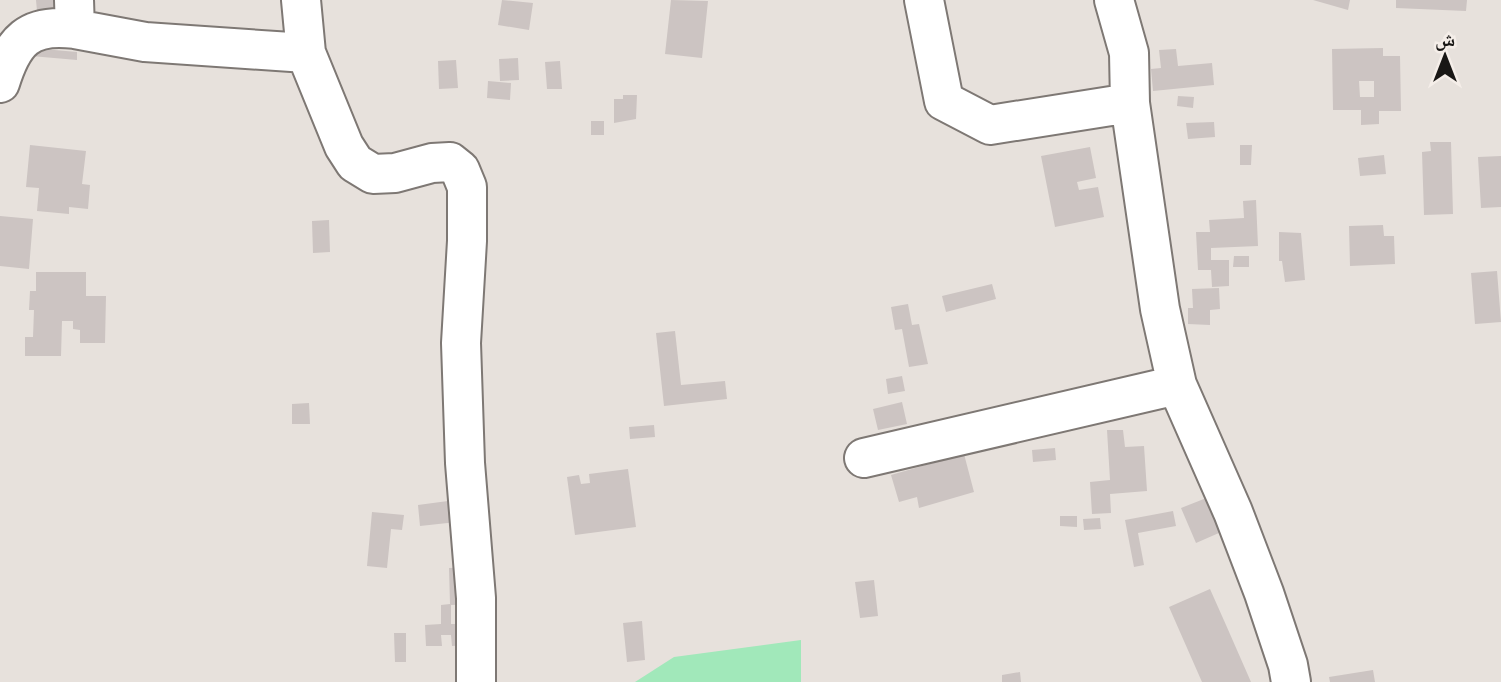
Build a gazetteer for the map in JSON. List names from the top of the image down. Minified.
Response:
{"north":"top"}
